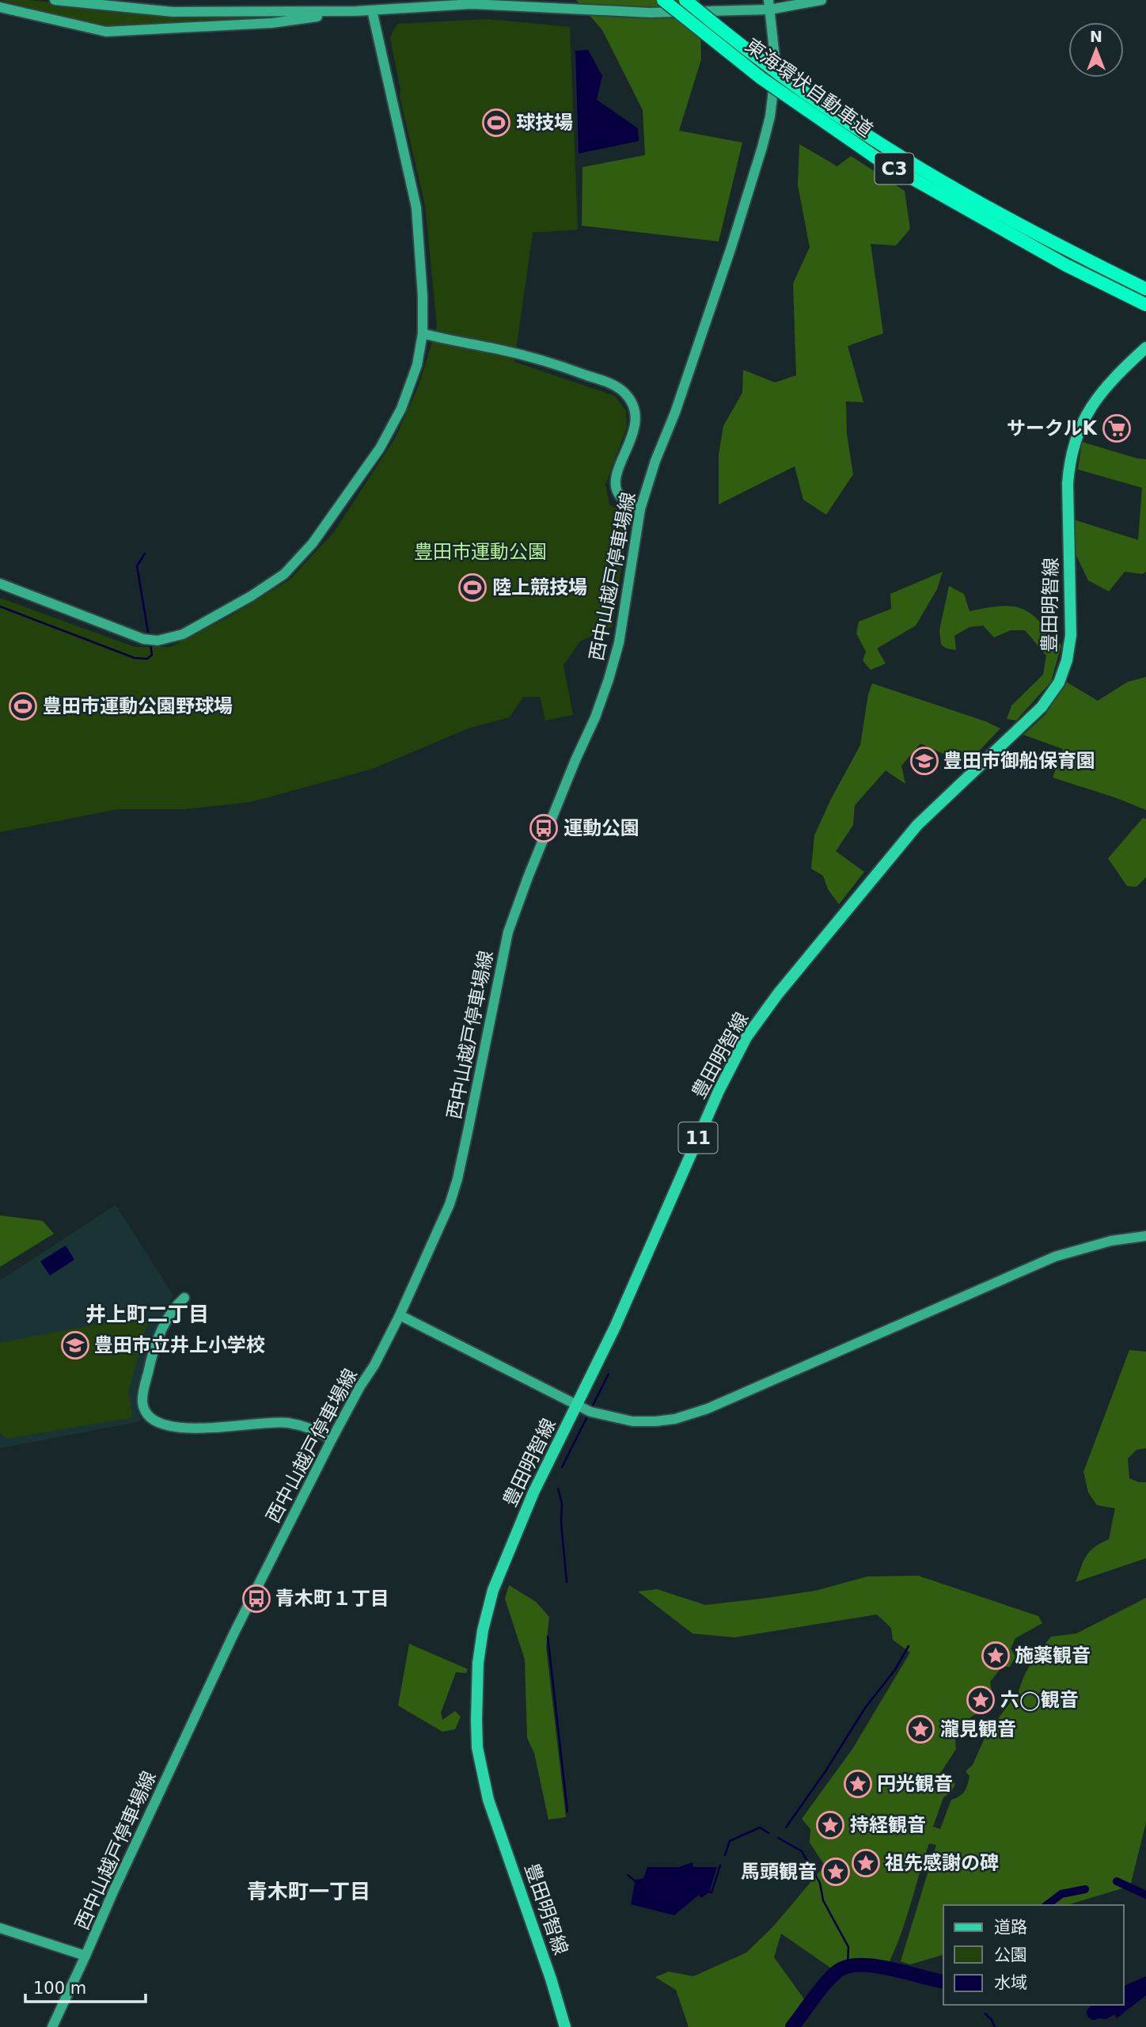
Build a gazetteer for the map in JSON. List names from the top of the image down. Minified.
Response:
{"streets":{"highway":["東海環状自動車道","C3"],"main road":["豊田明智線","11"],"street":["西中山越戸停車場線"]},"districts":["井上町二丁目","青木町一丁目"],"parks":["豊田市運動公園"],"places":{"sports":["球技場","陸上競技場","豊田市運動公園野球場"],"supermarket":["サークルK"],"school or university":["豊田市御船保育園","豊田市立井上小学校"],"bus stop":["運動公園","青木町１丁目"],"place":["施薬観音","六◯観音","瀧見観音","円光観音","持経観音","祖先感謝の碑","馬頭観音"]},"legend":["道路","公園","水域"],"scale_bar":"100 m","north":"top"}
